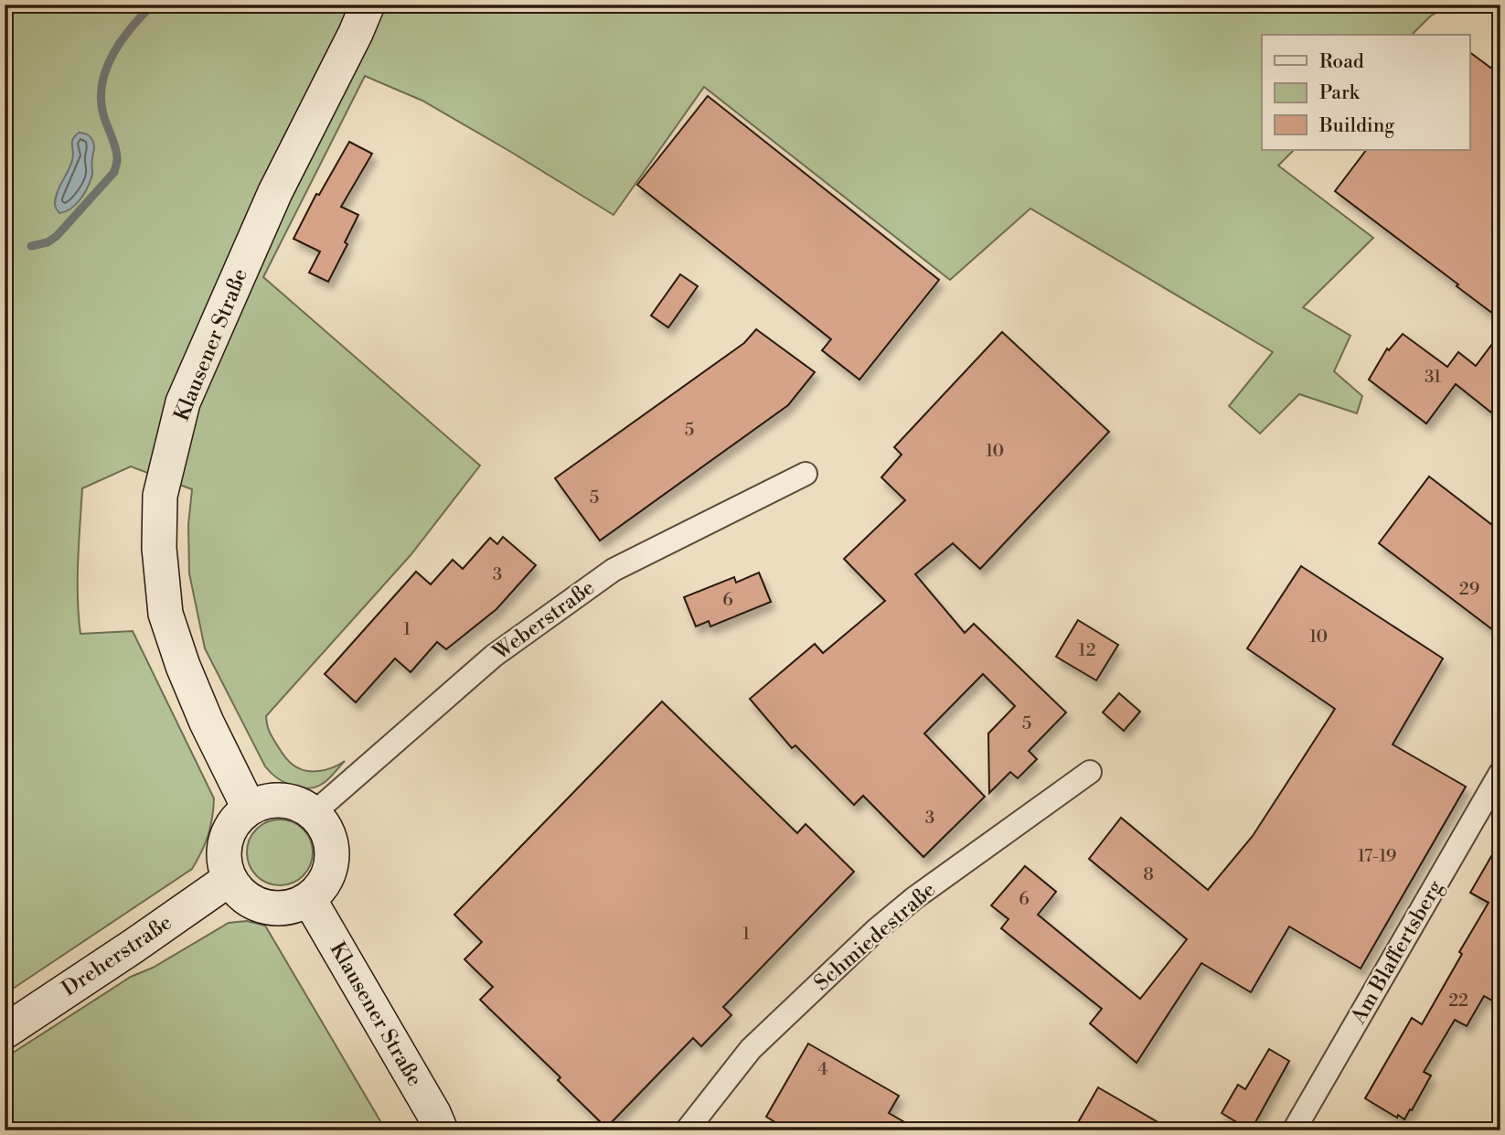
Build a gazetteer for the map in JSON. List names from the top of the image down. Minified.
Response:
{"streets":{"main road":["Klausener Straße","Dreherstraße"],"street":["Weberstraße","Schmiedestraße","Am Blaffertsberg"]},"crossings":[["Klausener Straße","Weberstraße"],["Klausener Straße","Dreherstraße"],["Weberstraße","Dreherstraße"]],"house_numbers":["31","5","10","5","3","29","6","1","10","12","5","3","17-19","8","6","1","22","4"],"legend":["Road","Park","Building"]}
